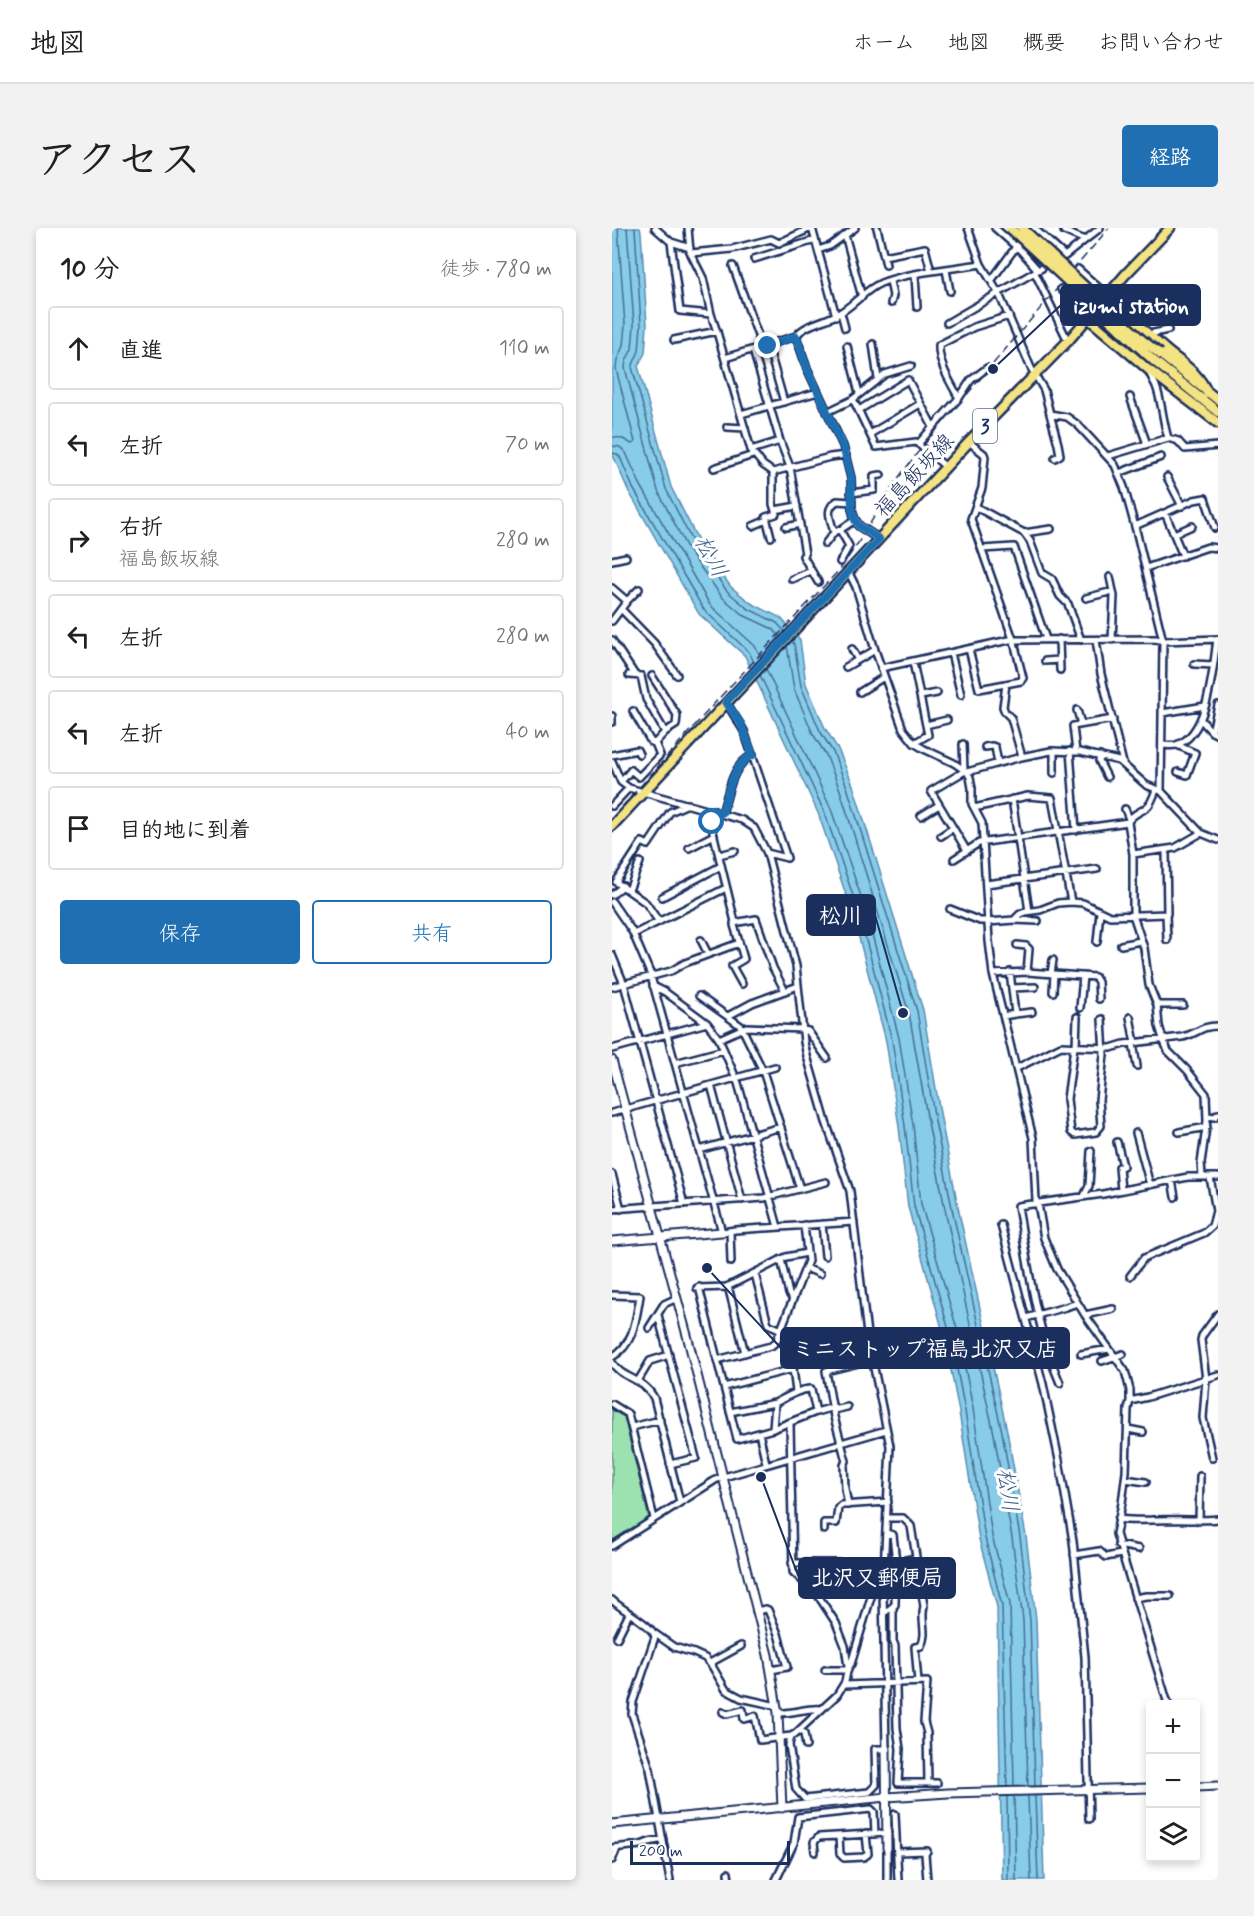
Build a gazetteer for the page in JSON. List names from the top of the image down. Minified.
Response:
{"streets":{"main road":["3","福島飯坂線"]},"water":["松川"],"places":["izumi station","松川","ミニストップ福島北沢又店","北沢又郵便局"],"scale_bar":"200 m","page":{"header":"地図","nav":["ホーム","地図","概要","お問い合わせ"],"title":"アクセス","buttons":["経路",["保存","共有"]],"heading":["10 分","徒歩 · 780 m"],"list":[["直進","110 m"],["左折","70 m"],["右折","福島飯坂線","280 m"],["左折","280 m"],["左折","40 m"],"目的地に到着"],"map_buttons":["+","−"],"scale":"200 m"}}
